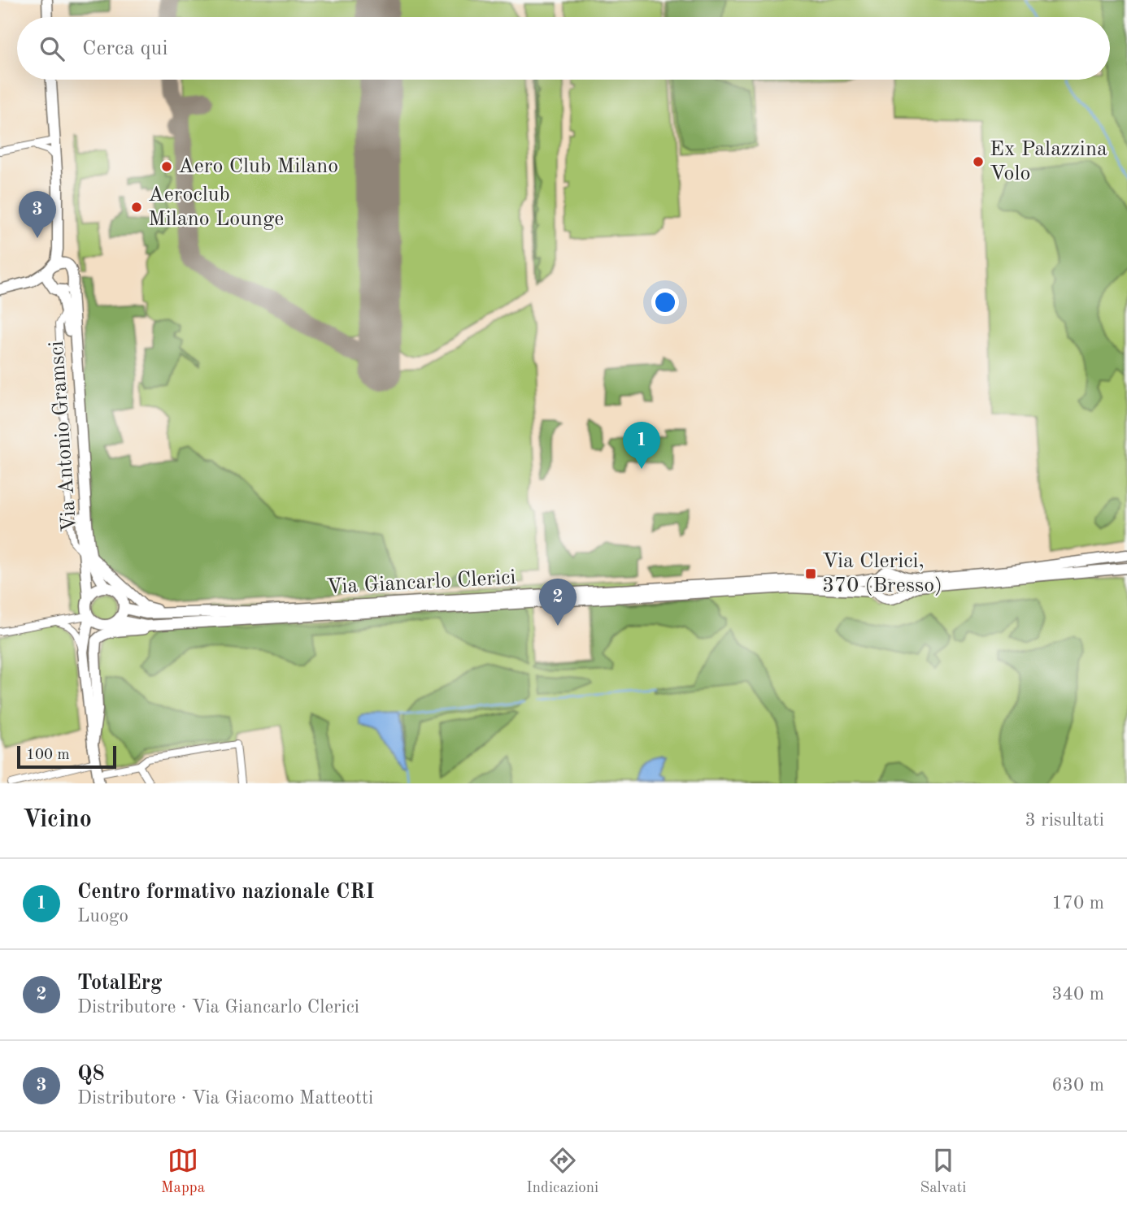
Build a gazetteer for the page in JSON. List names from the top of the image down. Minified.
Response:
{"streets":{"street":["Via Antonio Gramsci","Via Giancarlo Clerici"]},"crossings":[["Via Antonio Gramsci","Via Giancarlo Clerici"]],"places":{"other":["Ex Palazzina Volo","Aero Club Milano","Aeroclub Milano Lounge"],"transit":["Via Clerici, 370 (Bresso)"]},"scale_bar":"100 m","page":{"search":"Cerca qui","pins":["3","1","2"],"scale":"100 m","heading":["Vicino","3 risultati"],"list":[{"mark":"1","name":"Centro formativo nazionale CRI","note":"Luogo","value":"170 m"},{"mark":"2","name":"TotalErg","note":"Distributore · Via Giancarlo Clerici","value":"340 m"},{"mark":"3","name":"Q8","note":"Distributore · Via Giacomo Matteotti","value":"630 m"}],"nav":["Mappa","Indicazioni","Salvati"]}}
